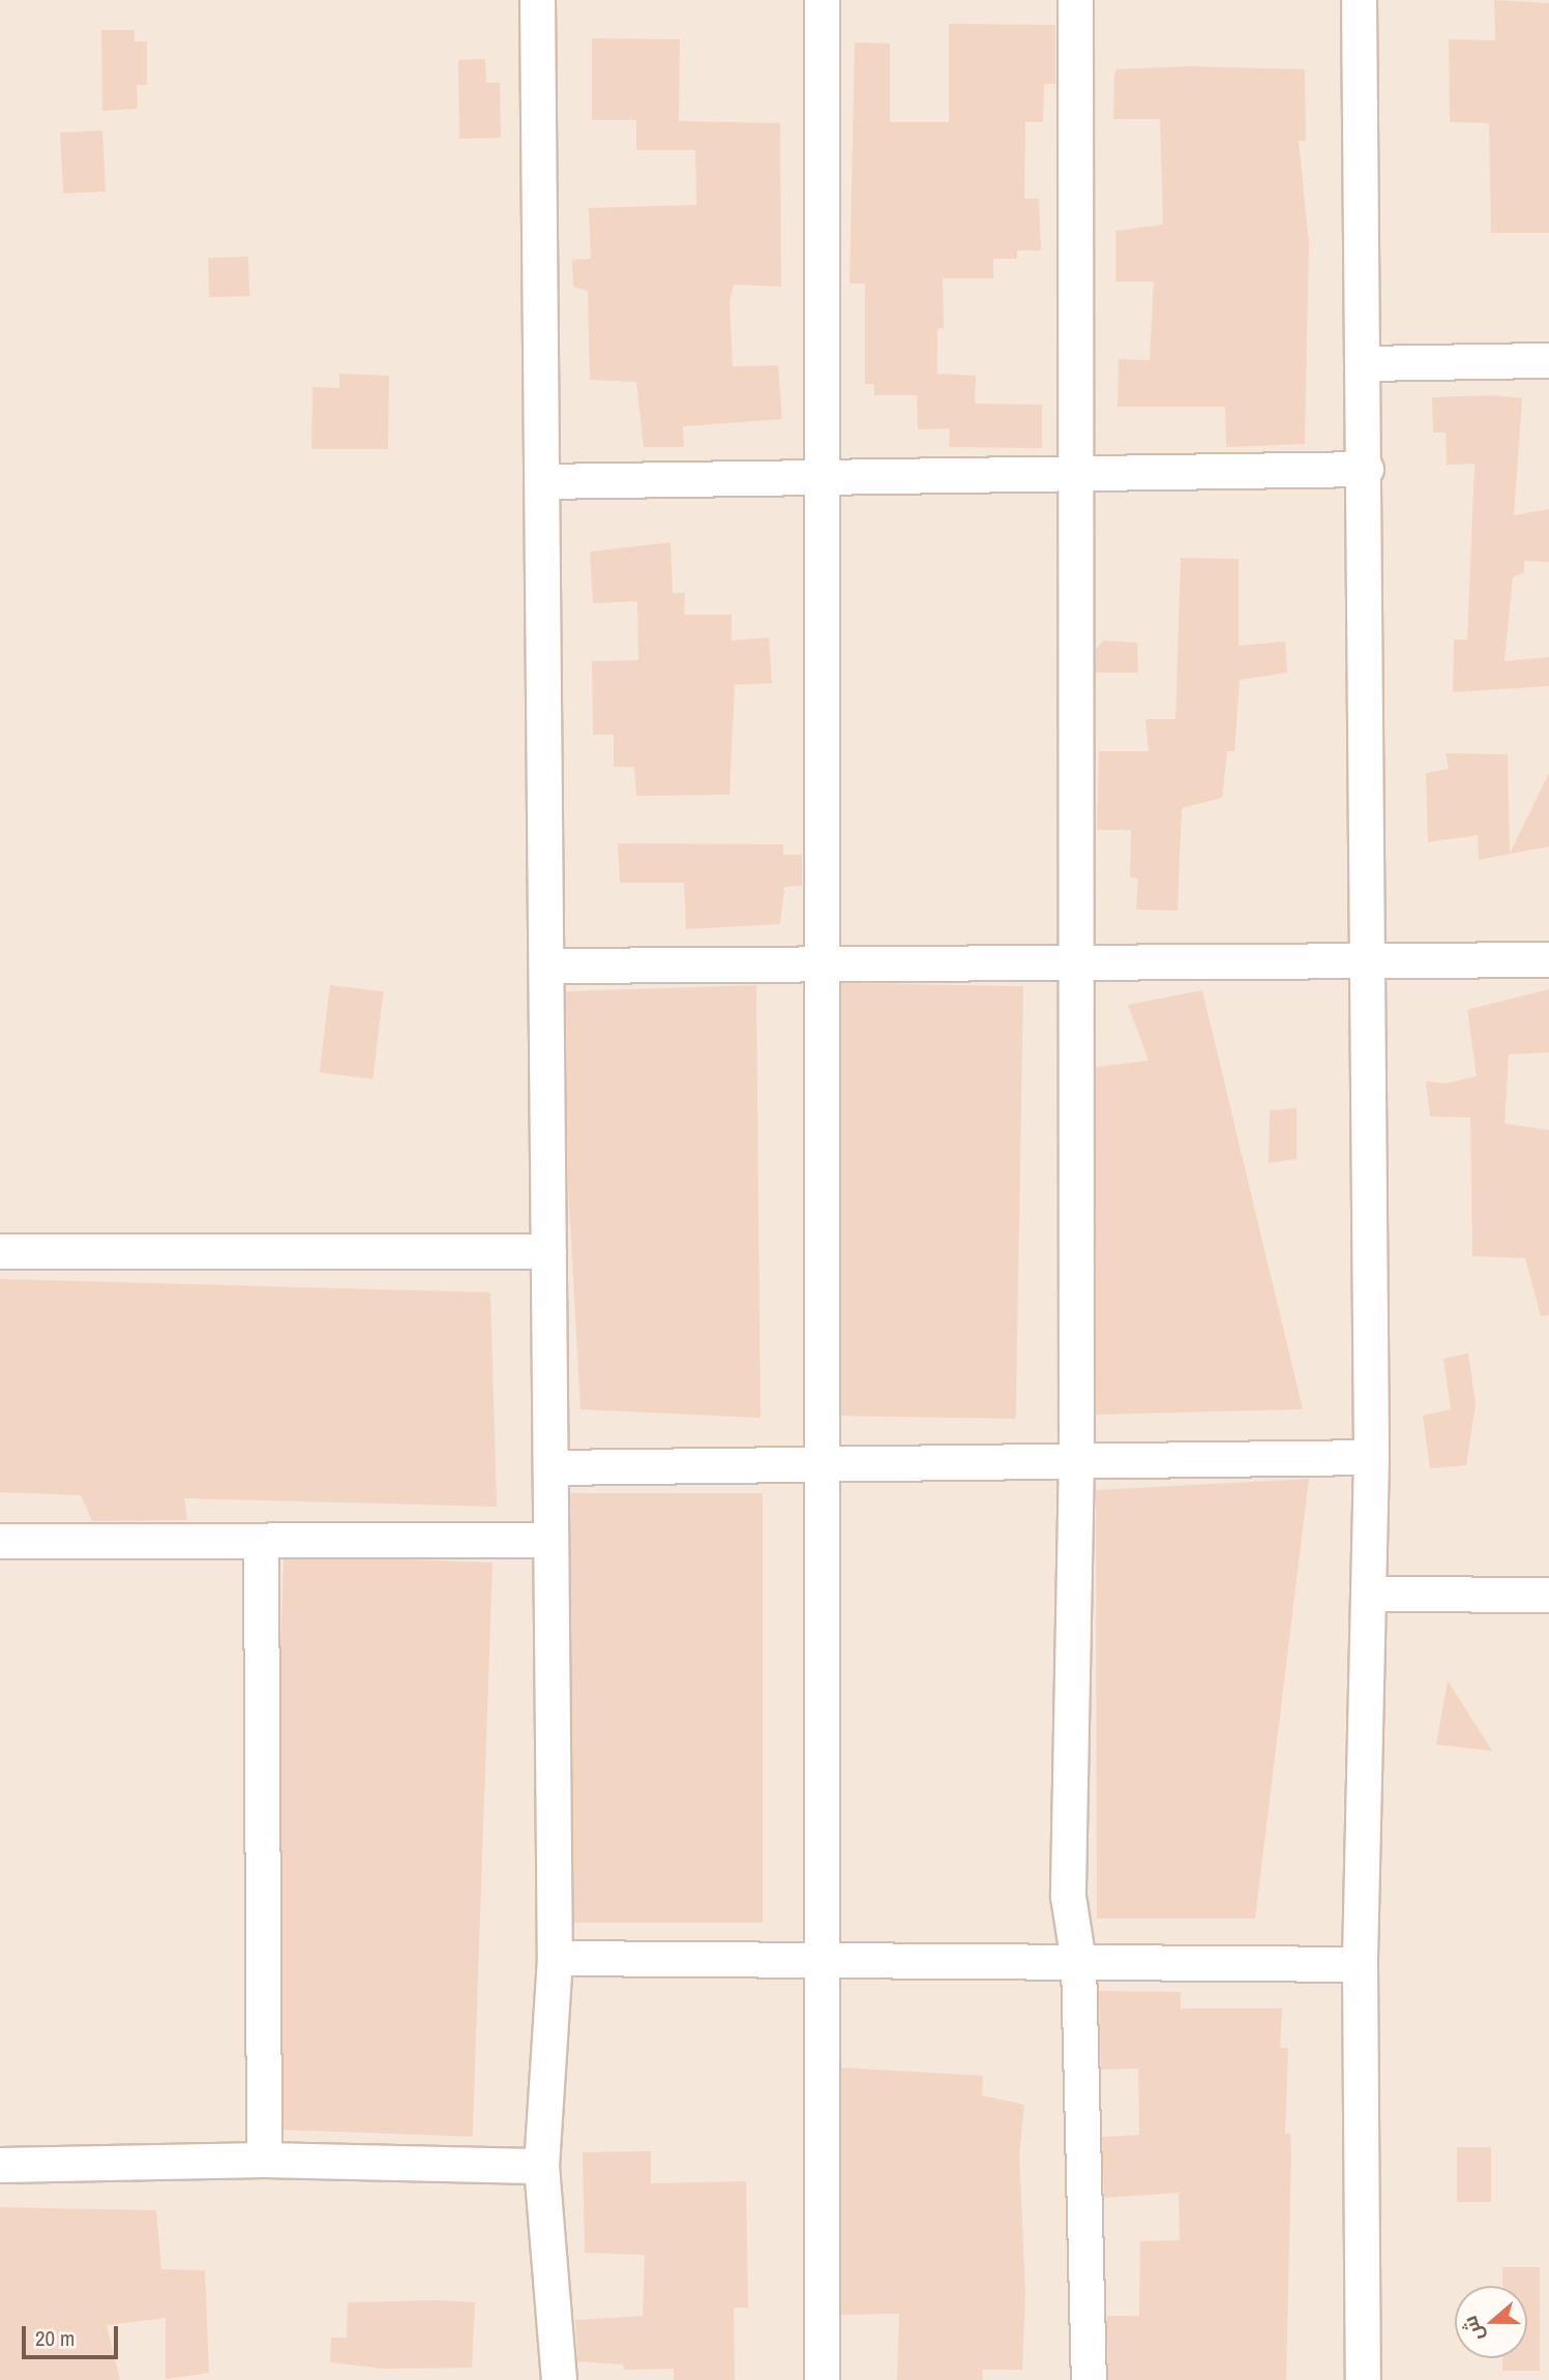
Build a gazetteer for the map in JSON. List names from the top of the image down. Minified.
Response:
{"scale_bar":"20 m","north":"left"}
